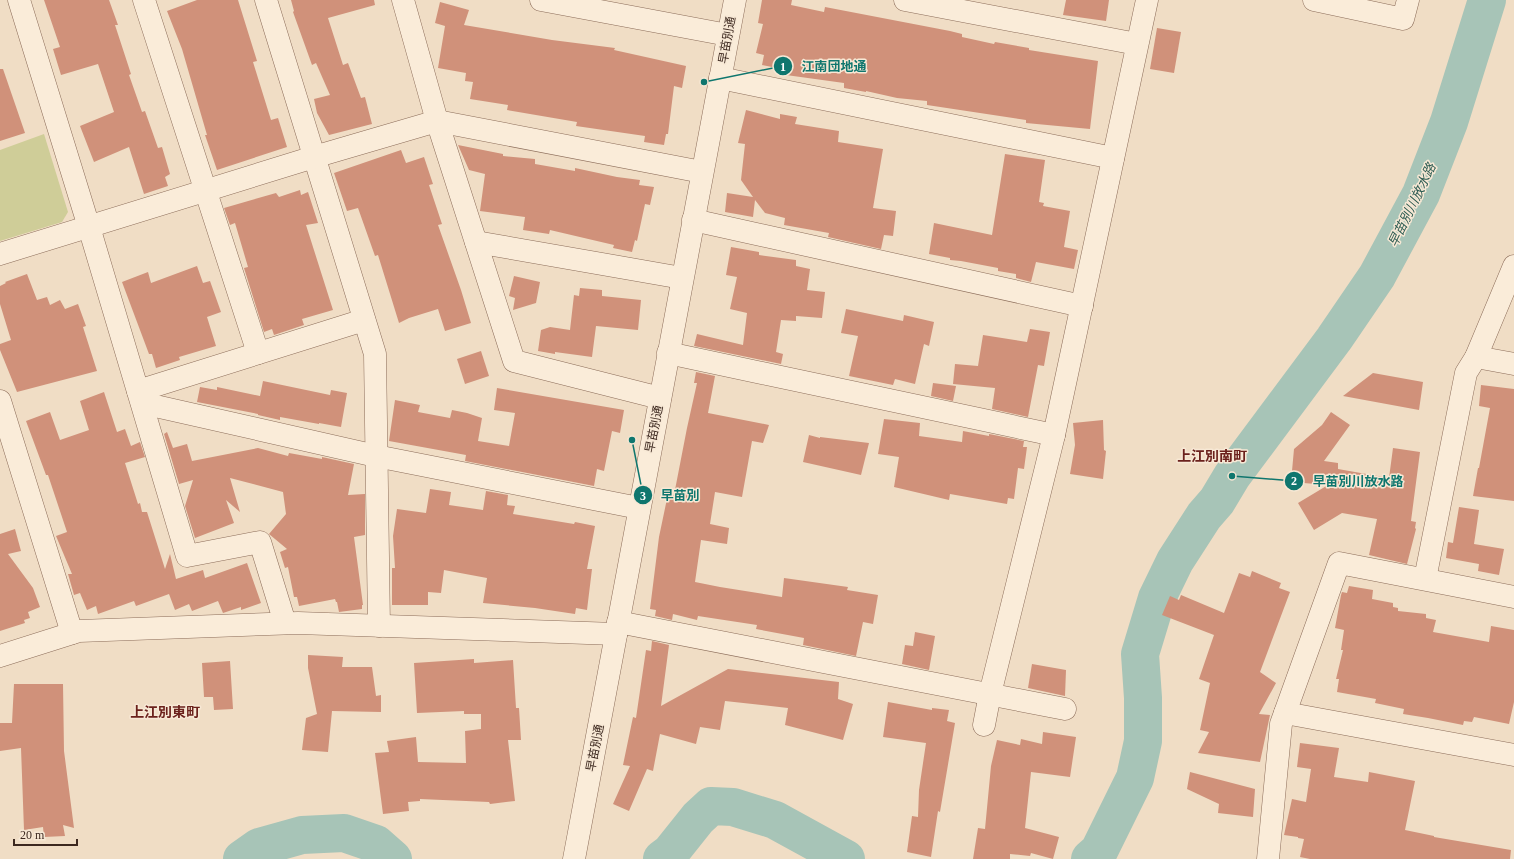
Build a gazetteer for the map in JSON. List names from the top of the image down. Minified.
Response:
{"streets":{"street":["早苗別通"]},"districts":["上江別南町","上江別東町"],"water":["早苗別川放水路"],"places":["江南団地通","早苗別","早苗別川放水路"],"scale_bar":"20 m"}
